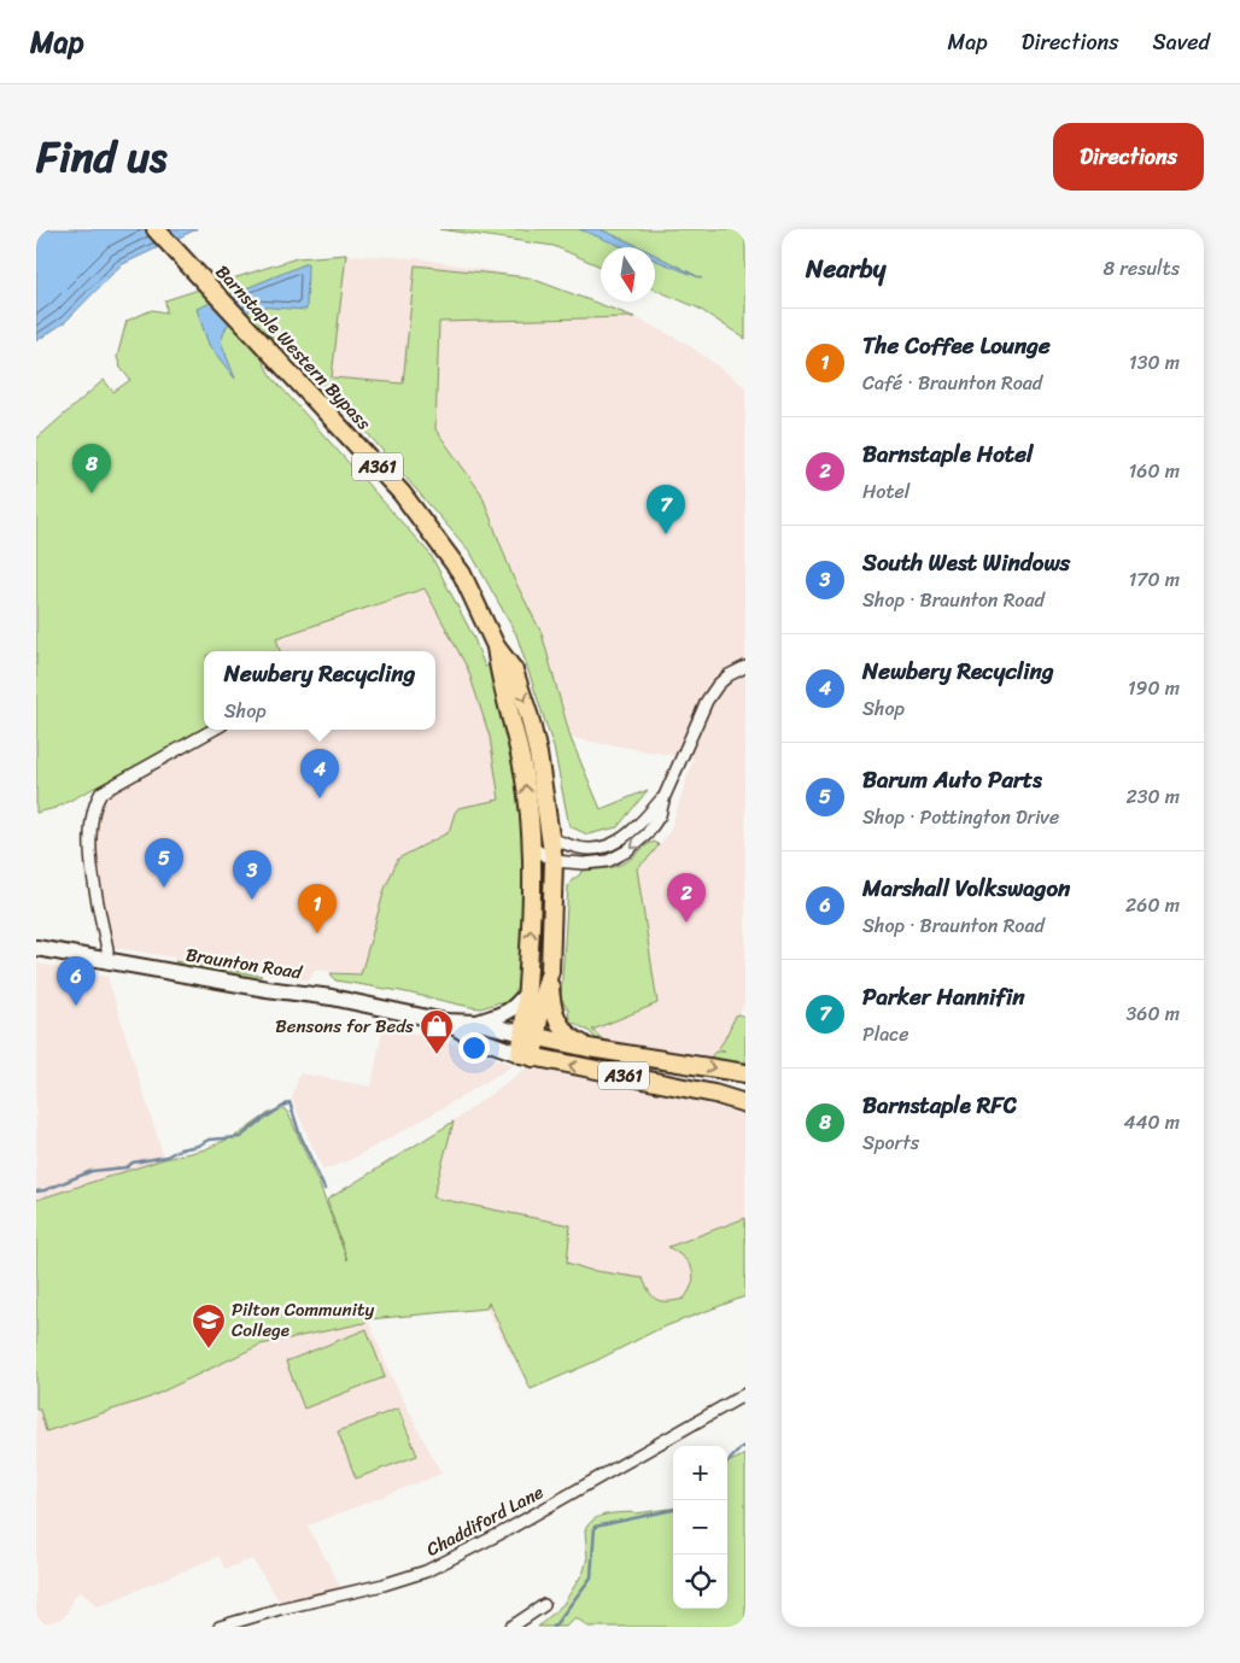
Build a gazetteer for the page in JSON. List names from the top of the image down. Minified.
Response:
{"streets":{"main road":["Barnstaple Western Bypass","A361","Braunton Road"],"street":["Chaddiford Lane"]},"crossings":[["Barnstaple Western Bypass","A361"],["Barnstaple Western Bypass","Braunton Road"],["A361","Braunton Road"]],"places":{"shop":["Bensons for Beds"],"school or university":["Pilton Community College"]},"north":"bottom","page":{"header":"Map","nav":["Map","Directions","Saved"],"title":"Find us","buttons":"Directions","heading":["Nearby","8 results"],"list":[{"mark":"1","name":"The Coffee Lounge","note":"Café · Braunton Road","value":"130 m"},{"mark":"2","name":"Barnstaple Hotel","note":"Hotel","value":"160 m"},{"mark":"3","name":"South West Windows","note":"Shop · Braunton Road","value":"170 m"},{"mark":"4","name":"Newbery Recycling","note":"Shop","value":"190 m"},{"mark":"5","name":"Barum Auto Parts","note":"Shop · Pottington Drive","value":"230 m"},{"mark":"6","name":"Marshall Volkswagon","note":"Shop · Braunton Road","value":"260 m"},{"mark":"7","name":"Parker Hannifin","note":"Place","value":"360 m"},{"mark":"8","name":"Barnstaple RFC","note":"Sports","value":"440 m"}],"pins":["8","7","4","5","3","2","1","6"],"popup":["Newbery Recycling","Shop"],"map_buttons":["+","−"]}}
